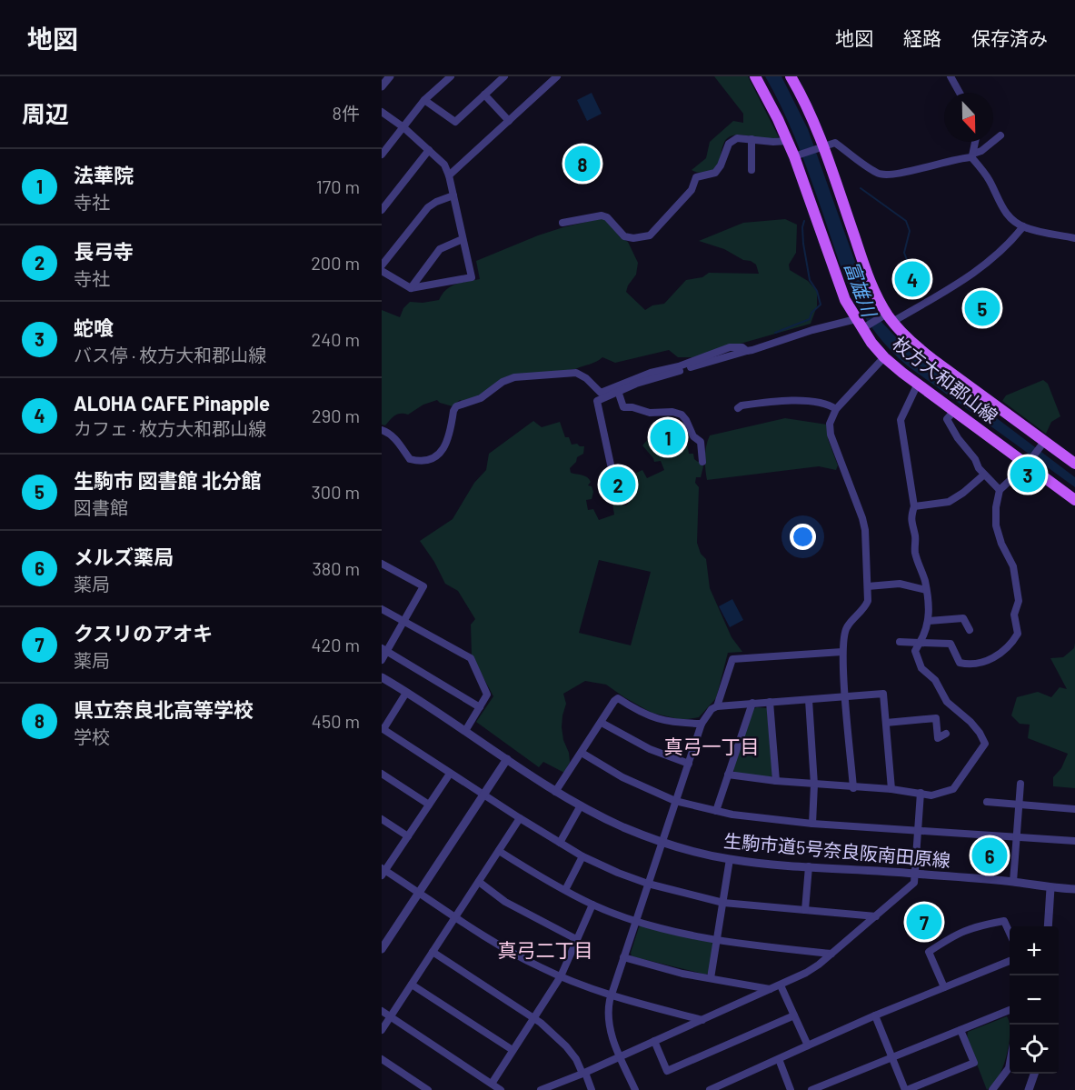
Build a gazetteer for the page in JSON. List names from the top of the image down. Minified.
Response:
{"streets":{"main road":["枚方大和郡山線"],"street":["生駒市道5号奈良阪南田原線"]},"districts":["真弓一丁目","真弓二丁目"],"water":["富雄川"],"north":"bottom","page":{"header":"地図","nav":["地図","経路","保存済み"],"heading":["周辺","8件"],"pins":["8","4","5","1","3","2","6","7"],"list":[{"mark":"1","name":"法華院","note":"寺社","value":"170 m"},{"mark":"2","name":"長弓寺","note":"寺社","value":"200 m"},{"mark":"3","name":"蛇喰","note":"バス停 · 枚方大和郡山線","value":"240 m"},{"mark":"4","name":"ALOHA CAFE Pinapple","note":"カフェ · 枚方大和郡山線","value":"290 m"},{"mark":"5","name":"生駒市 図書館 北分館","note":"図書館","value":"300 m"},{"mark":"6","name":"メルズ薬局","note":"薬局","value":"380 m"},{"mark":"7","name":"クスリのアオキ","note":"薬局","value":"420 m"},{"mark":"8","name":"県立奈良北高等学校","note":"学校","value":"450 m"}],"map_buttons":["+","−"]}}
